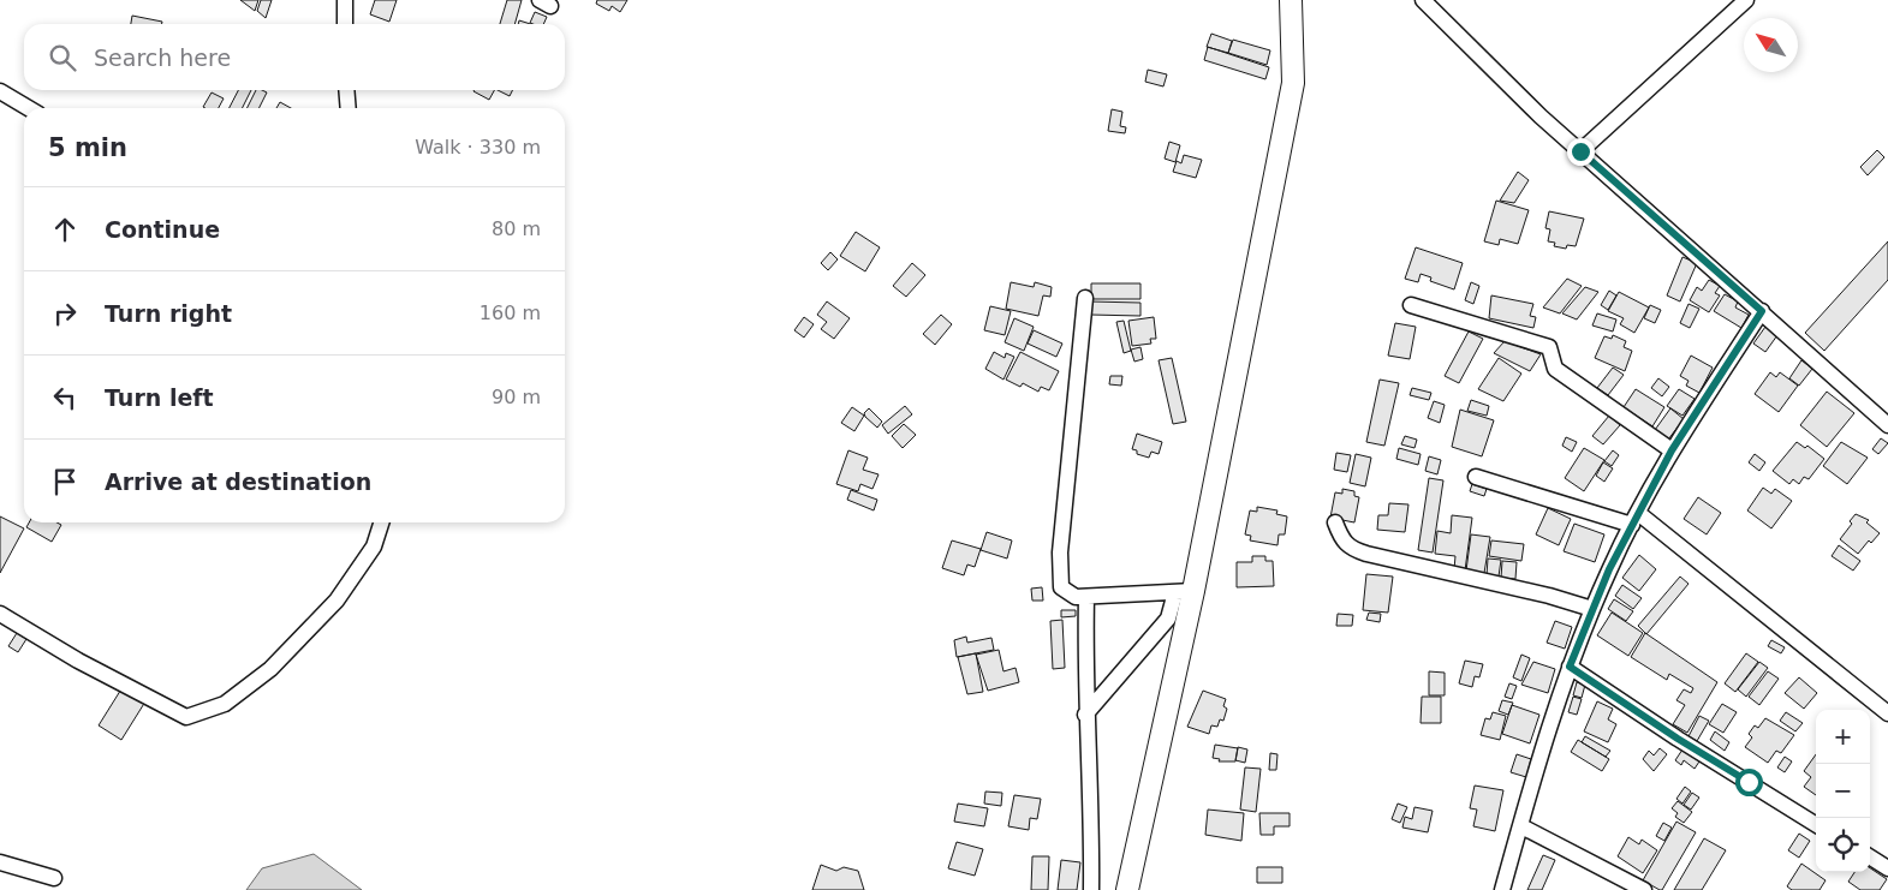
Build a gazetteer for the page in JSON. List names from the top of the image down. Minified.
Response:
{"north":"top left","page":{"search":"Search here","heading":["5 min","Walk · 330 m"],"list":[["Continue","80 m"],["Turn right","160 m"],["Turn left","90 m"],"Arrive at destination"],"map_buttons":["+","−"]}}
